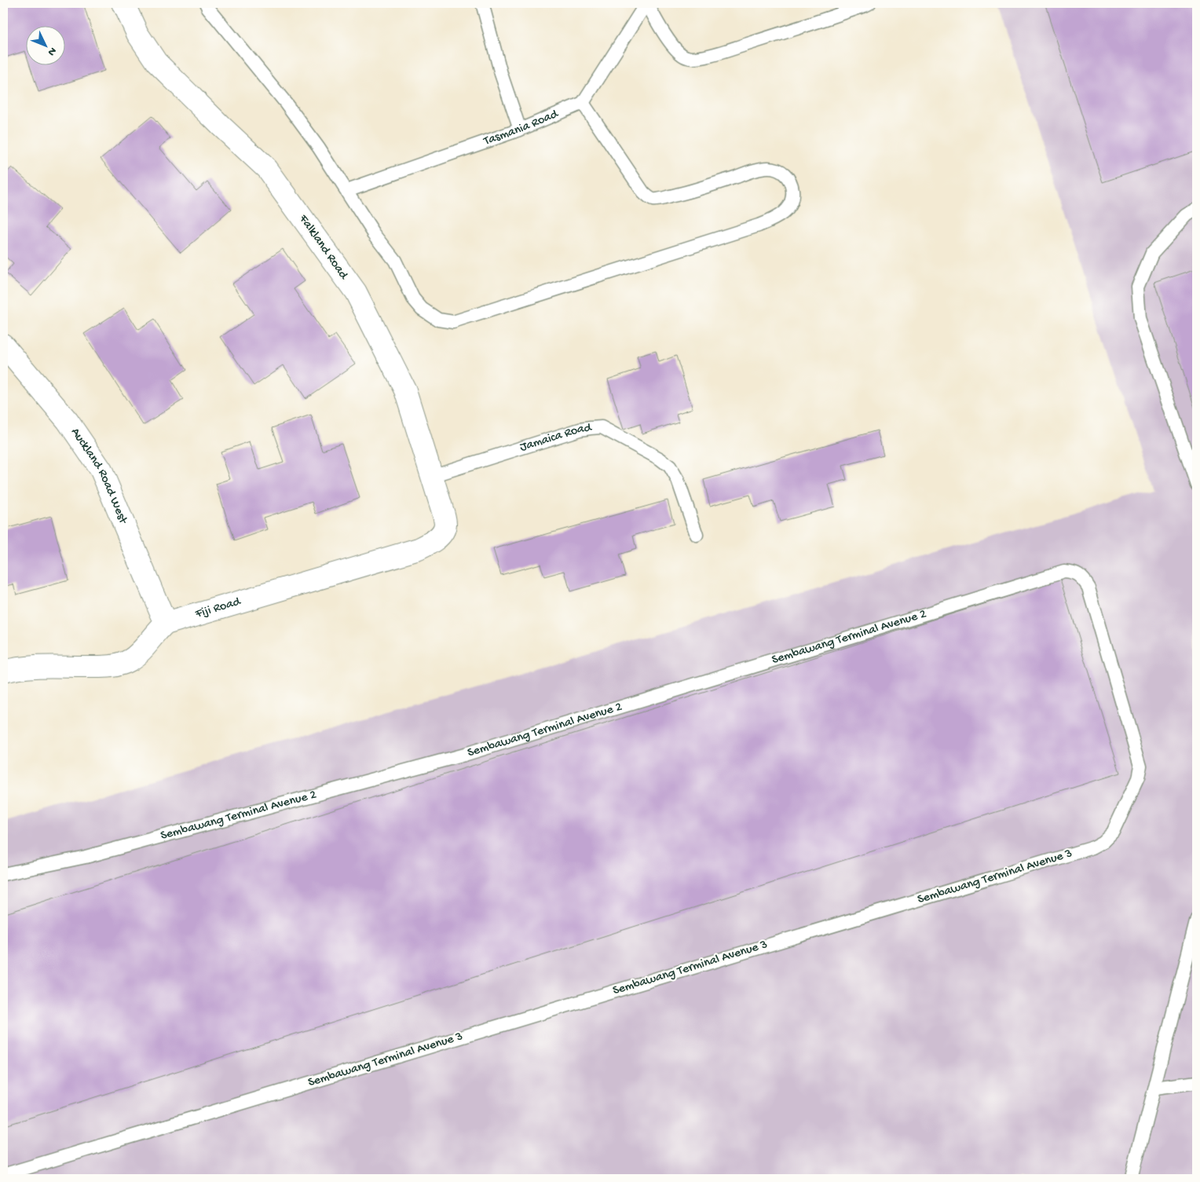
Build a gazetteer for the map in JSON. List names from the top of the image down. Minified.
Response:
{"streets":{"street":["Falkland Road","Auckland Road West","Fiji Road"],"lane":["Tasmania Road","Jamaica Road","Sembawang Terminal Avenue 2","Sembawang Terminal Avenue 3"]},"crossings":[["Falkland Road","Jamaica Road"],["Falkland Road","Fiji Road"],["Auckland Road West","Fiji Road"],["Sembawang Terminal Avenue 2","Sembawang Terminal Avenue 3"]],"north":"bottom right"}
